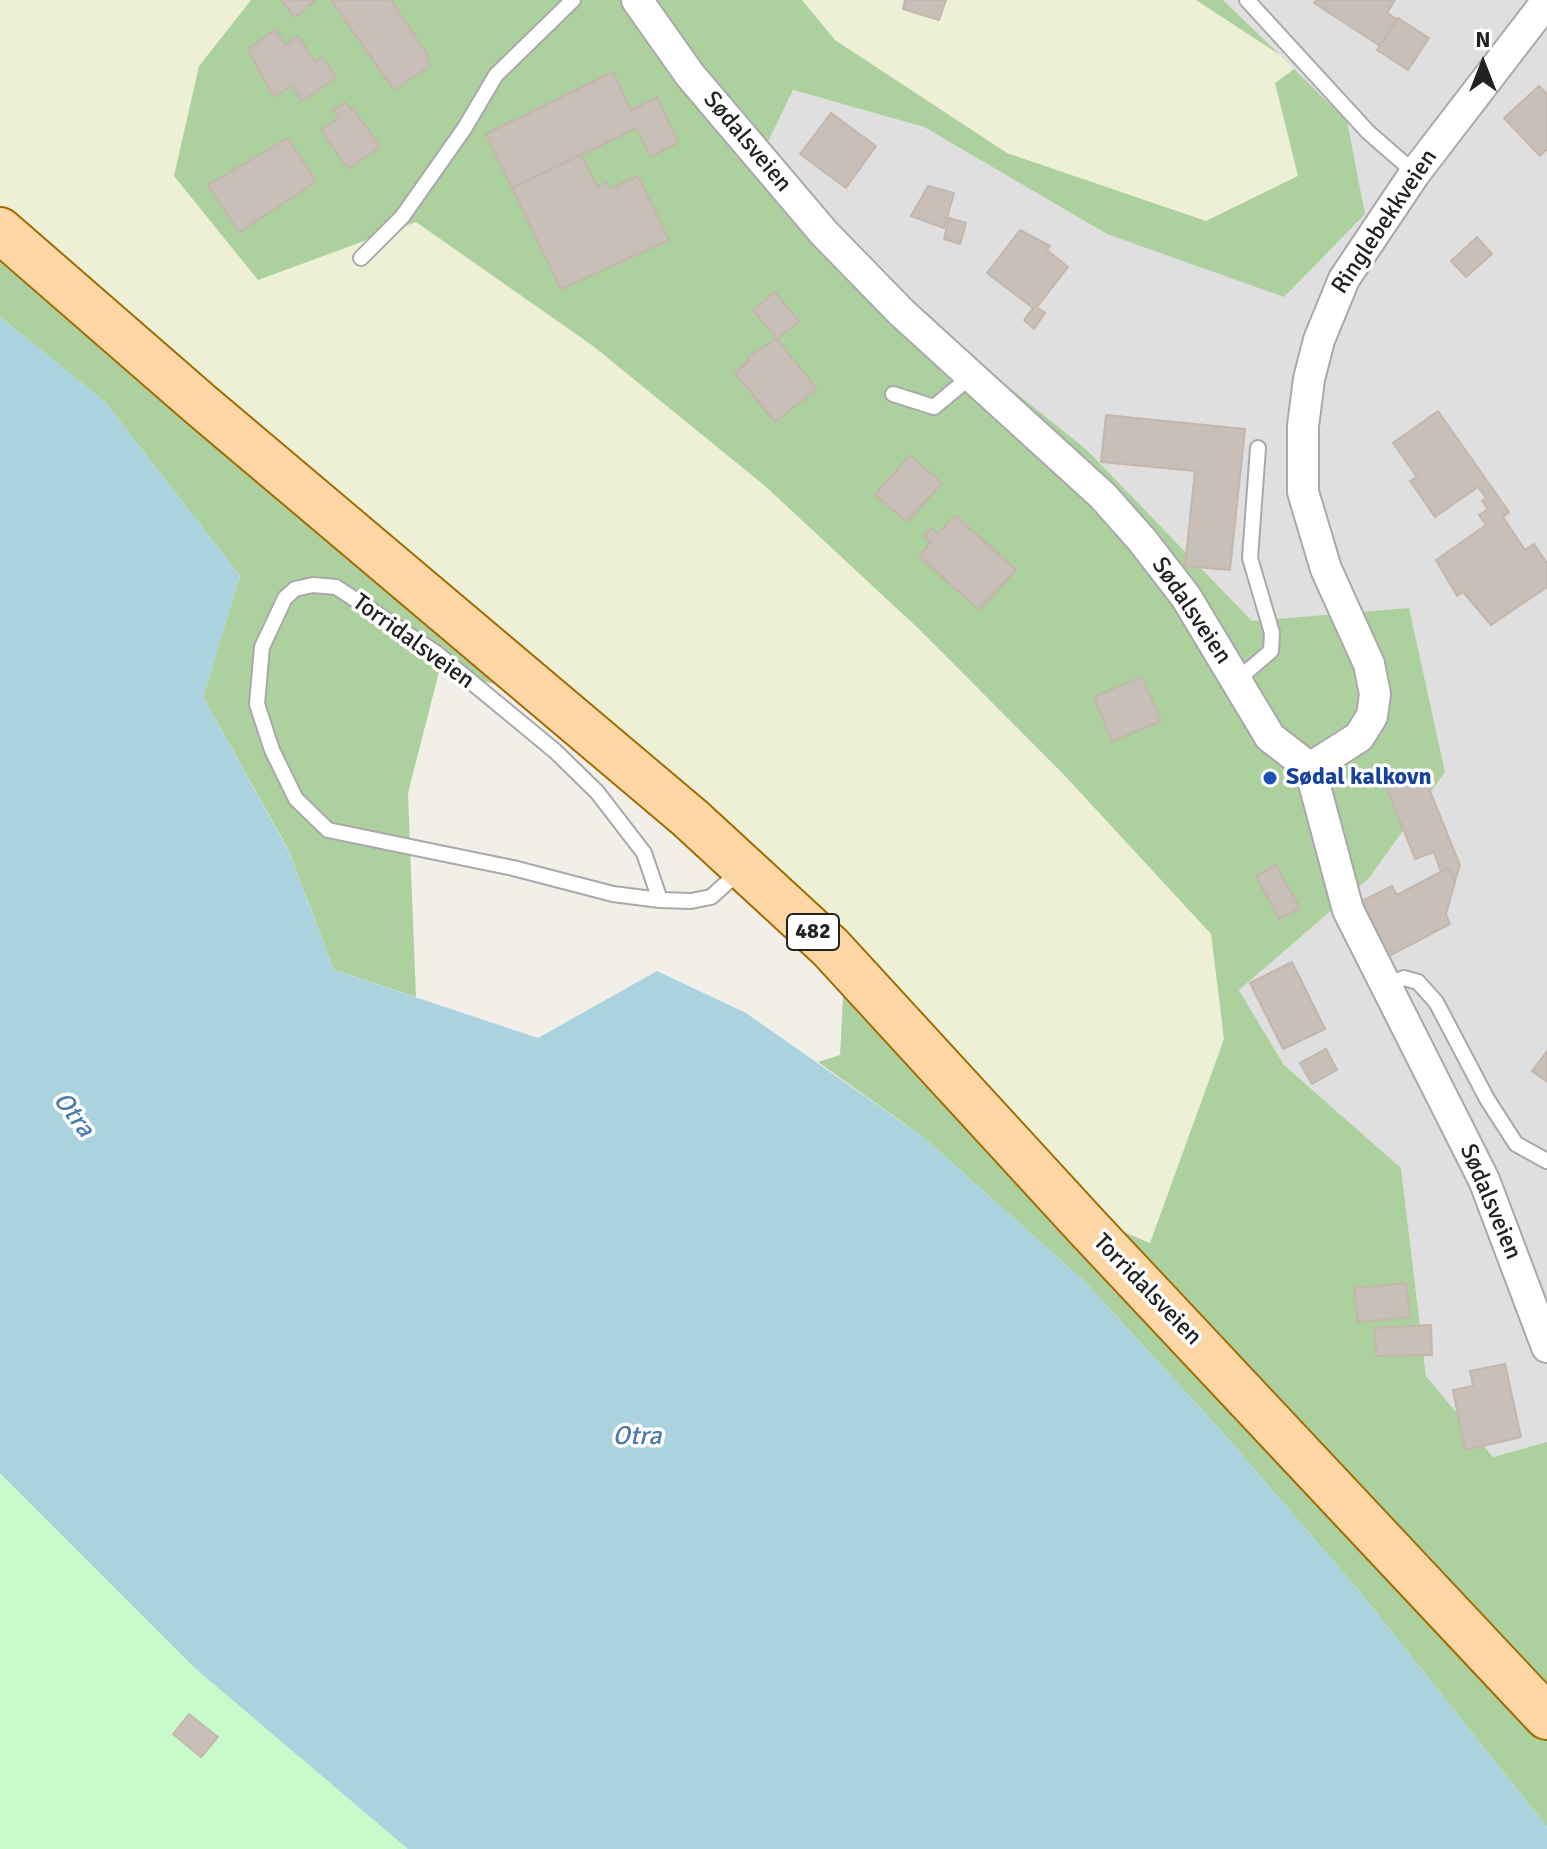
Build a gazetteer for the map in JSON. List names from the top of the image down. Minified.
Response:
{"streets":{"main road":["Torridalsveien","482"],"street":["Sødalsveien","Ringlebekkveien"]},"crossings":[["Sødalsveien","Ringlebekkveien"]],"water":["Otra"],"places":["Sødal kalkovn"],"north":"top"}
